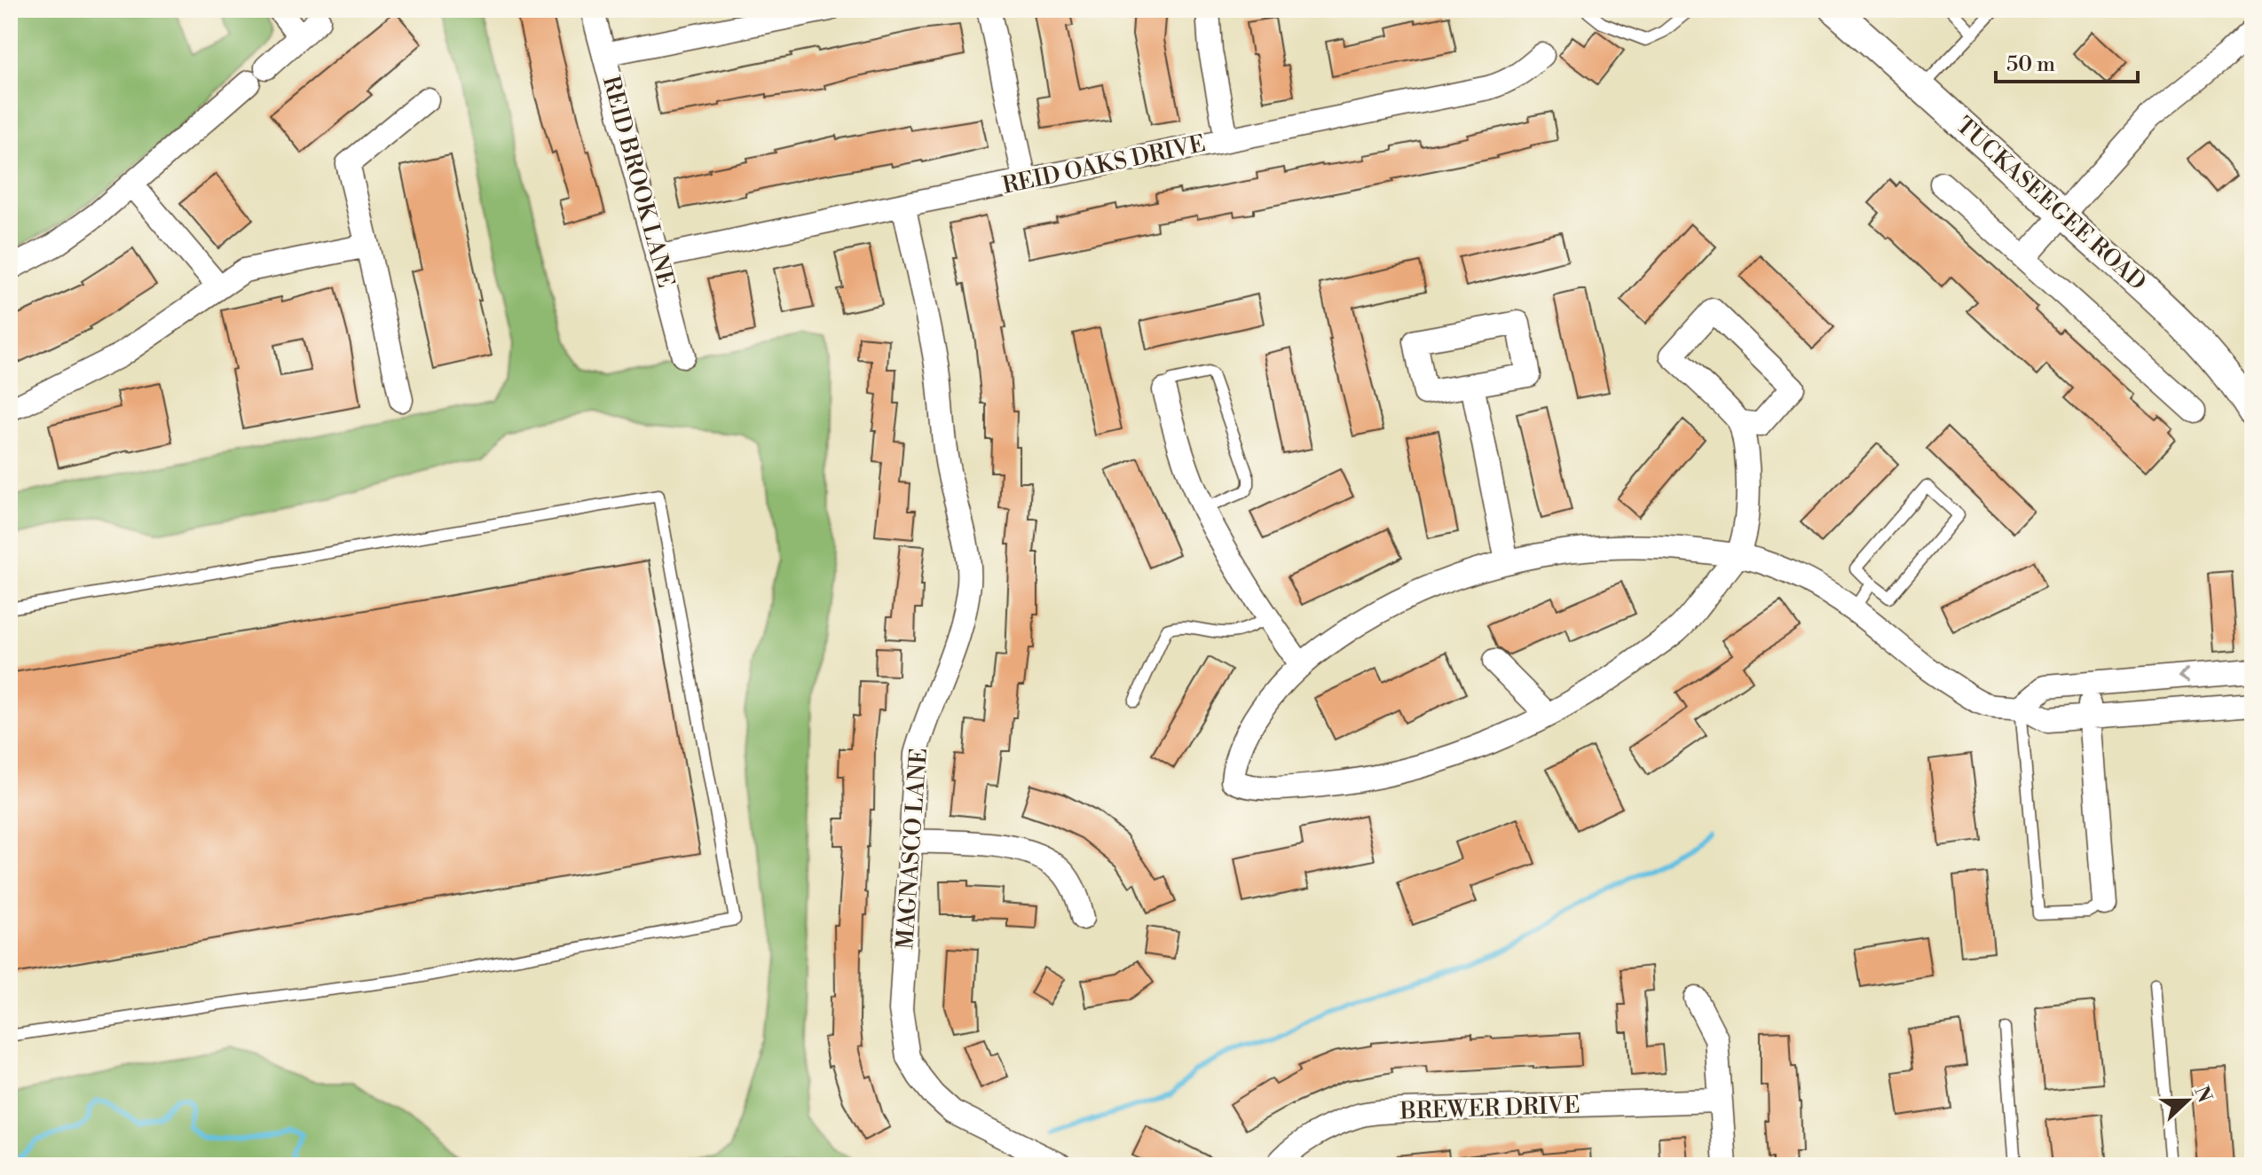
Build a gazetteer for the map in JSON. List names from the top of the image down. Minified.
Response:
{"streets":{"street":["REID OAKS DRIVE","REID BROOK LANE","TUCKASEEGEE ROAD","MAGNASCO LANE","BREWER DRIVE"]},"crossings":[["REID OAKS DRIVE","REID BROOK LANE"],["REID OAKS DRIVE","MAGNASCO LANE"]],"scale_bar":"50 m","north":"right"}
